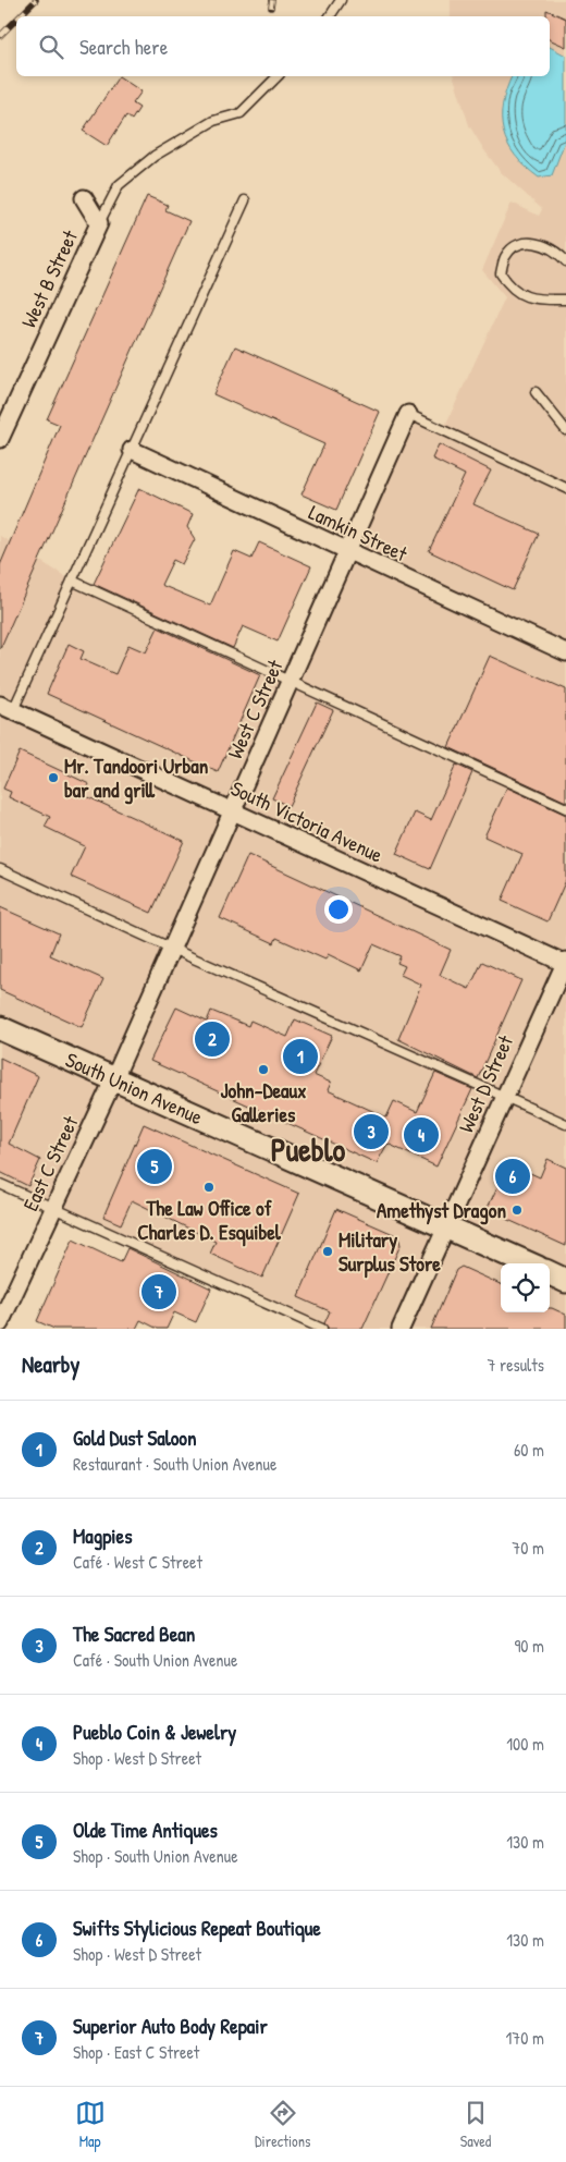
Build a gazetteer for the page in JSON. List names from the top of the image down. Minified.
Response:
{"streets":{"street":["West B Street","Lamkin Street","West C Street","South Victoria Avenue","West D Street","South Union Avenue","East C Street"]},"crossings":[["Lamkin Street","West C Street"],["West C Street","South Victoria Avenue"],["West C Street","South Union Avenue"],["West C Street","East C Street"],["South Victoria Avenue","West D Street"],["West D Street","South Union Avenue"],["South Union Avenue","East C Street"]],"districts":["Pueblo"],"places":["Mr. Tandoori Urban bar and grill","John-Deaux Galleries","The Law Office of Charles D. Esquibel","Amethyst Dragon","Military Surplus Store"],"page":{"search":"Search here","pins":["2","1","3","4","5","6","7"],"heading":["Nearby","7 results"],"list":[{"mark":"1","name":"Gold Dust Saloon","note":"Restaurant · South Union Avenue","value":"60 m"},{"mark":"2","name":"Magpies","note":"Café · West C Street","value":"70 m"},{"mark":"3","name":"The Sacred Bean","note":"Café · South Union Avenue","value":"90 m"},{"mark":"4","name":"Pueblo Coin & Jewelry","note":"Shop · West D Street","value":"100 m"},{"mark":"5","name":"Olde Time Antiques","note":"Shop · South Union Avenue","value":"130 m"},{"mark":"6","name":"Swifts Stylicious Repeat Boutique","note":"Shop · West D Street","value":"130 m"},{"mark":"7","name":"Superior Auto Body Repair","note":"Shop · East C Street","value":"170 m"}],"nav":["Map","Directions","Saved"]}}
